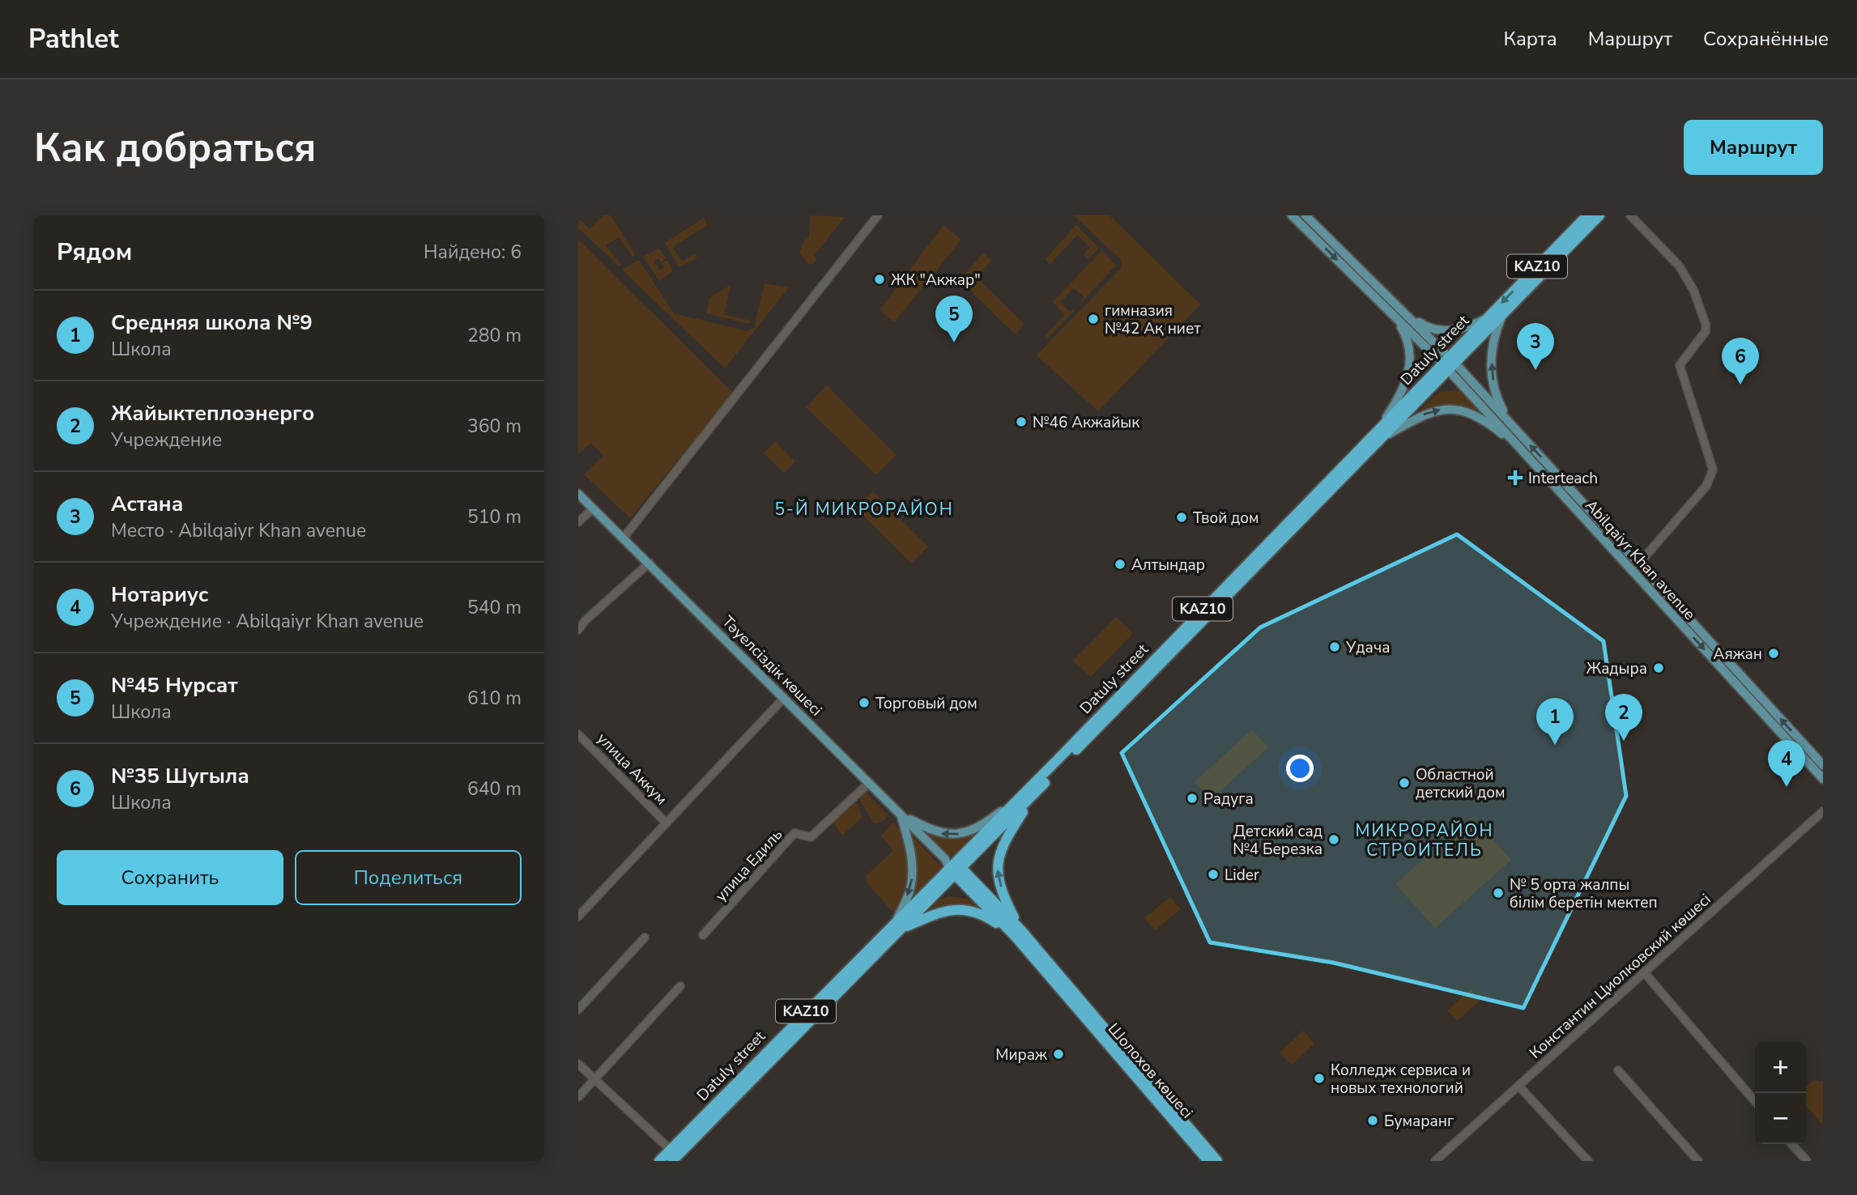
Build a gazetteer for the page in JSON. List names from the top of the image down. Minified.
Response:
{"streets":{"highway":["KAZ10","Datuly street","Шолохов көшесі"],"main road":["Abilqaiyr Khan avenue","Тәуелсіздік көшесі"],"street":["улица Аккум","улица Едиль","Константин Циолковский көшесі"]},"crossings":[["Datuly street","Abilqaiyr Khan avenue"],["Datuly street","Тәуелсіздік көшесі"],["Тәуелсіздік көшесі","улица Едиль"]],"districts":["5-Й МИКРОРАЙОН","МИКРОРАЙОН СТРОИТЕЛЬ"],"places":{"other":["ЖК \"Акжар\"","гимназия №42 Ақ ниет","№46 Акжайык","Твой дом","Алтындар","Удача","Аяжан","Жадыра","Торговый дом","Областной детский дом","Радуга","Детский сад №4 Березка","Lider","№ 5 орта жалпы білім беретін мектеп","Мираж","Колледж сервиса и новых технологий","Бумаранг"],"health":["Interteach"]},"page":{"header":"Pathlet","nav":["Карта","Маршрут","Сохранённые"],"buttons":["Маршрут",["Сохранить","Поделиться"]],"title":"Как добраться","heading":["Рядом","Найдено: 6"],"list":[{"mark":"1","name":"Средняя школа №9","note":"Школа","value":"280 m"},{"mark":"2","name":"Жайыктеплоэнерго","note":"Учреждение","value":"360 m"},{"mark":"3","name":"Астана","note":"Место · Abilqaiyr Khan avenue","value":"510 m"},{"mark":"4","name":"Нотариус","note":"Учреждение · Abilqaiyr Khan avenue","value":"540 m"},{"mark":"5","name":"№45 Нурсат","note":"Школа","value":"610 m"},{"mark":"6","name":"№35 Шугыла","note":"Школа","value":"640 m"}],"pins":["5","3","6","2","1","4"],"map_buttons":["+","−"]}}
